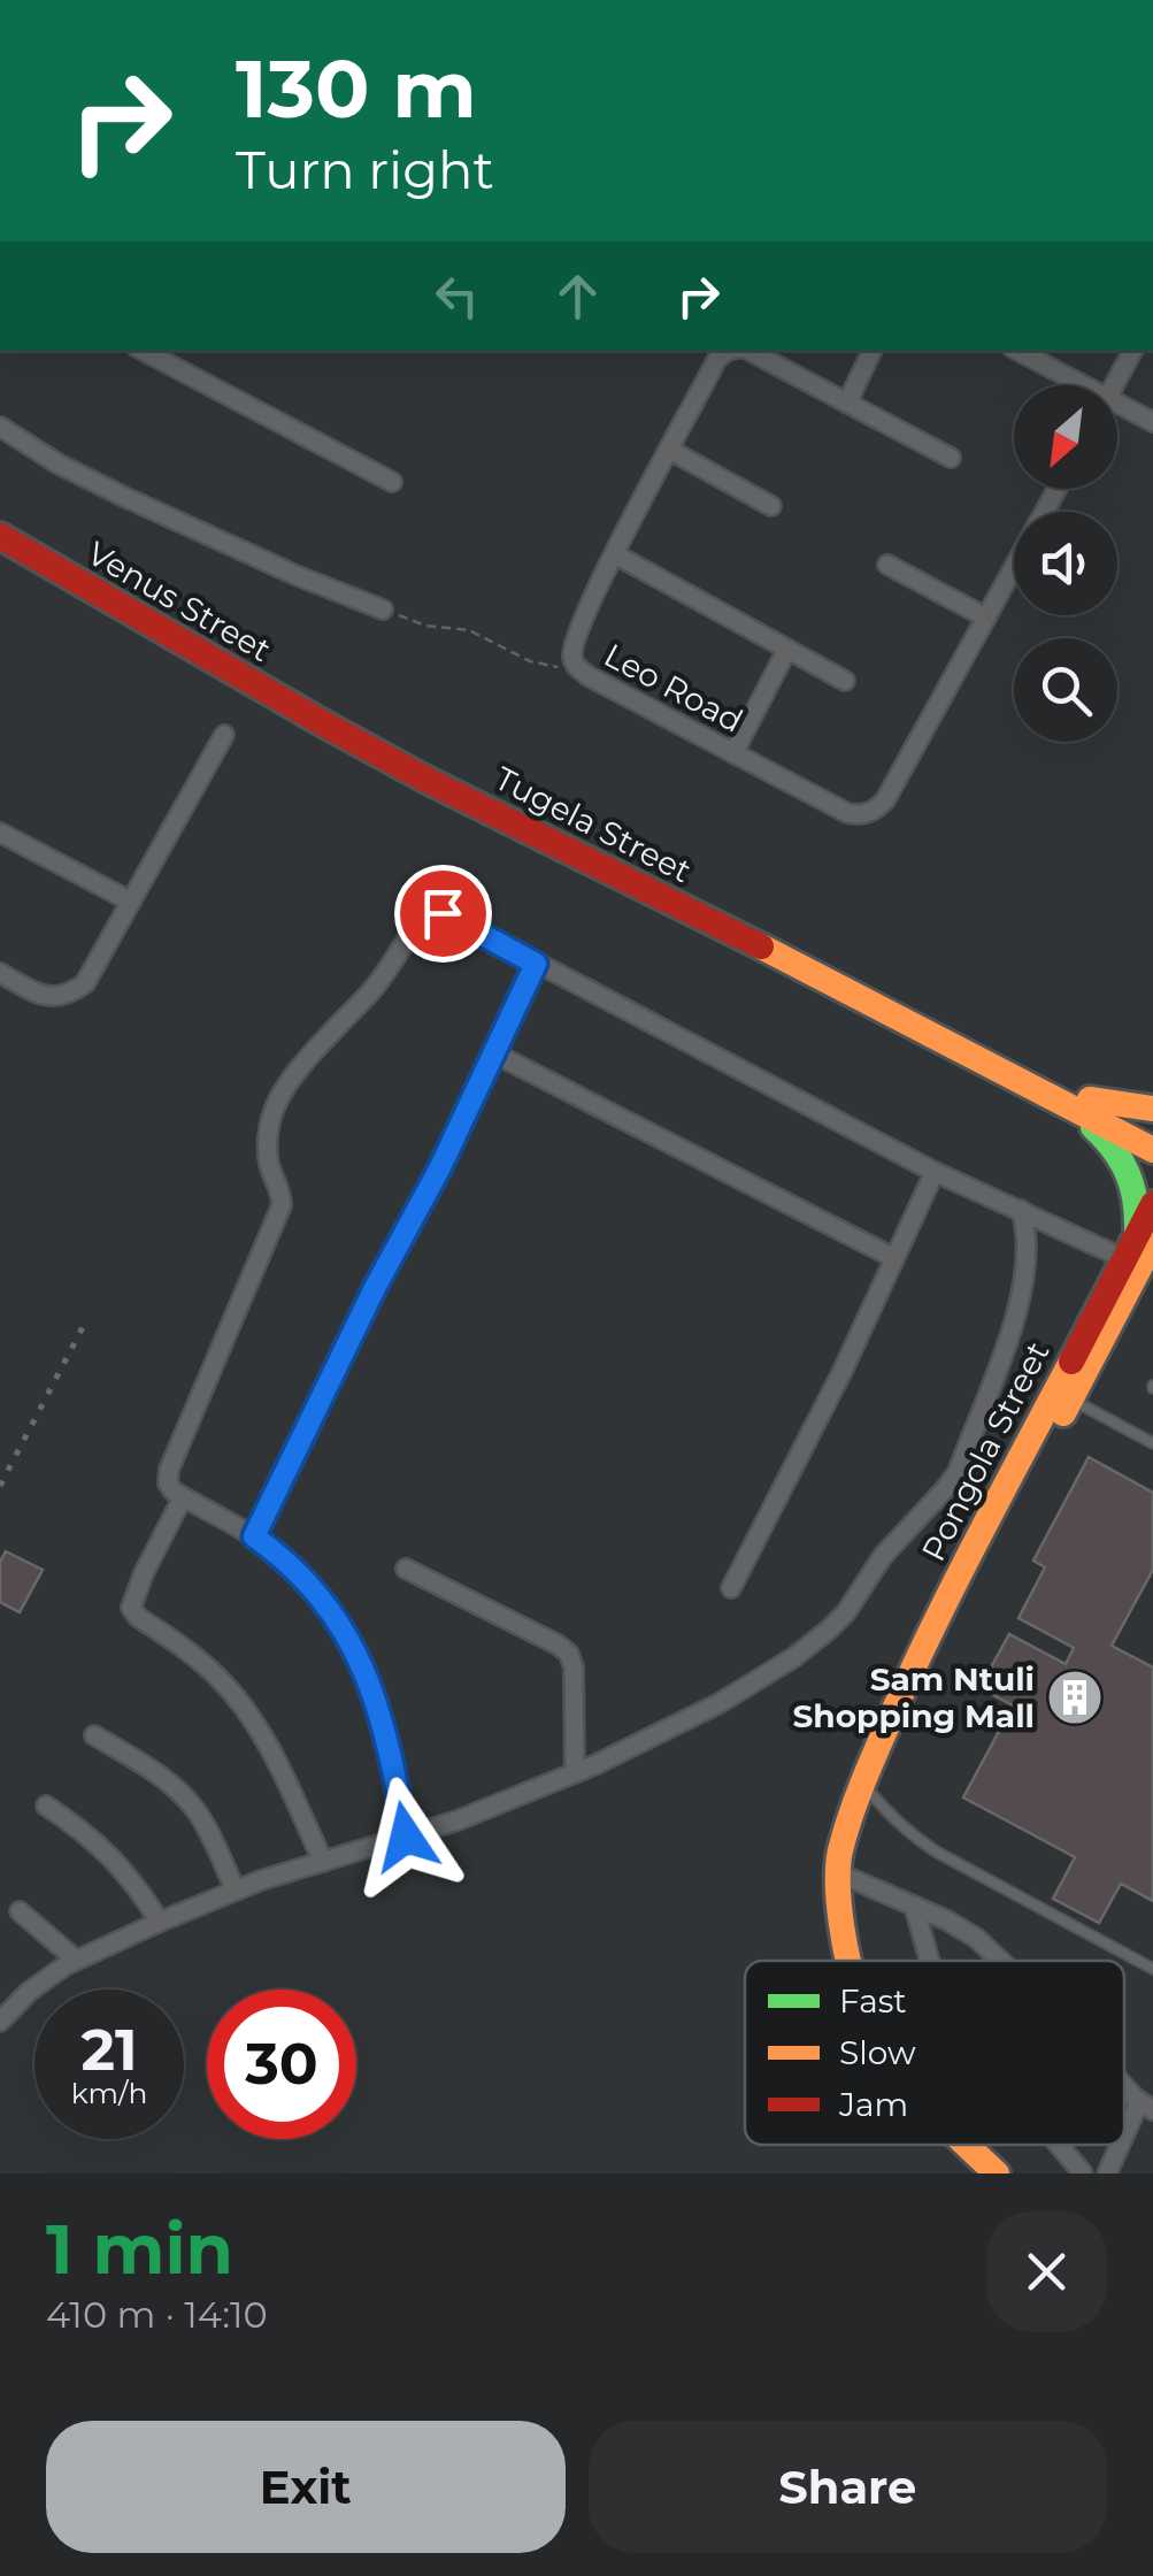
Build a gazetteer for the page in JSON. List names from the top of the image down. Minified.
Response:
{"streets":{"street":["Venus Street","Leo Road","Tugela Street","Pongola Street"]},"crossings":[["Venus Street","Tugela Street"]],"places":{"building":["Sam Ntuli Shopping Mall"]},"legend":["Fast","Slow","Jam"],"north":"bottom left","page":{"turn":["130 m","Turn right"],"speed":"21 km/h","limit":"30","heading":["1 min","410 m · 14:10"],"buttons":["Exit","Share"]}}
